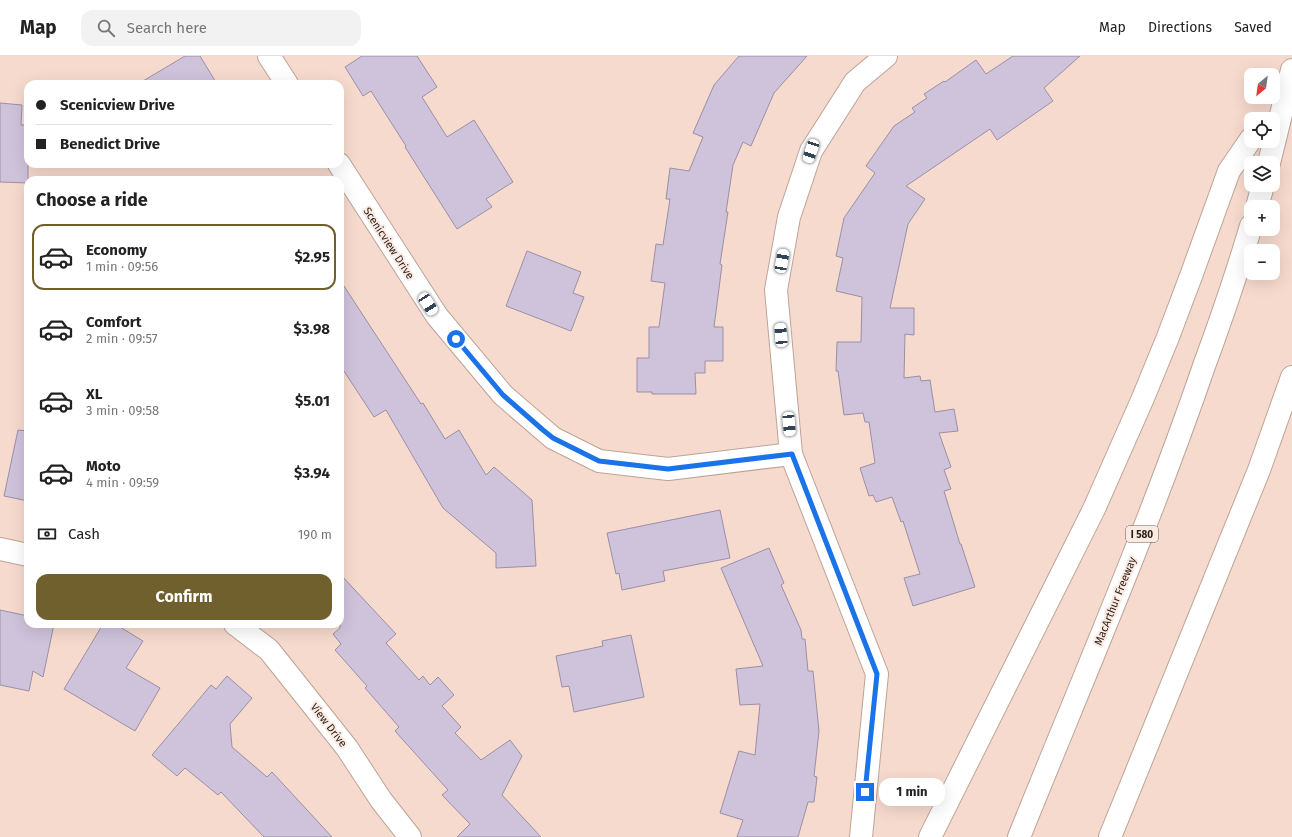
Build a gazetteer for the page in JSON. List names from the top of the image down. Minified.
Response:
{"streets":{"main road":["Scenicview Drive","I 580","MacArthur Freeway","View Drive"]},"north":"bottom left","page":{"header":"Map","search":"Search here","nav":["Map","Directions","Saved"],"map_buttons":["+","−"],"banner":["Scenicview Drive","Benedict Drive"],"heading":"Choose a ride","list":[{"name":"Economy","note":"1 min · 09:56","value":"$2.95"},{"name":"Comfort","note":"2 min · 09:57","value":"$3.98"},{"name":"XL","note":"3 min · 09:58","value":"$5.01"},{"name":"Moto","note":"4 min · 09:59","value":"$3.94"}],"pay":["Cash","190 m"],"buttons":"Confirm","bubble":"1 min"}}
